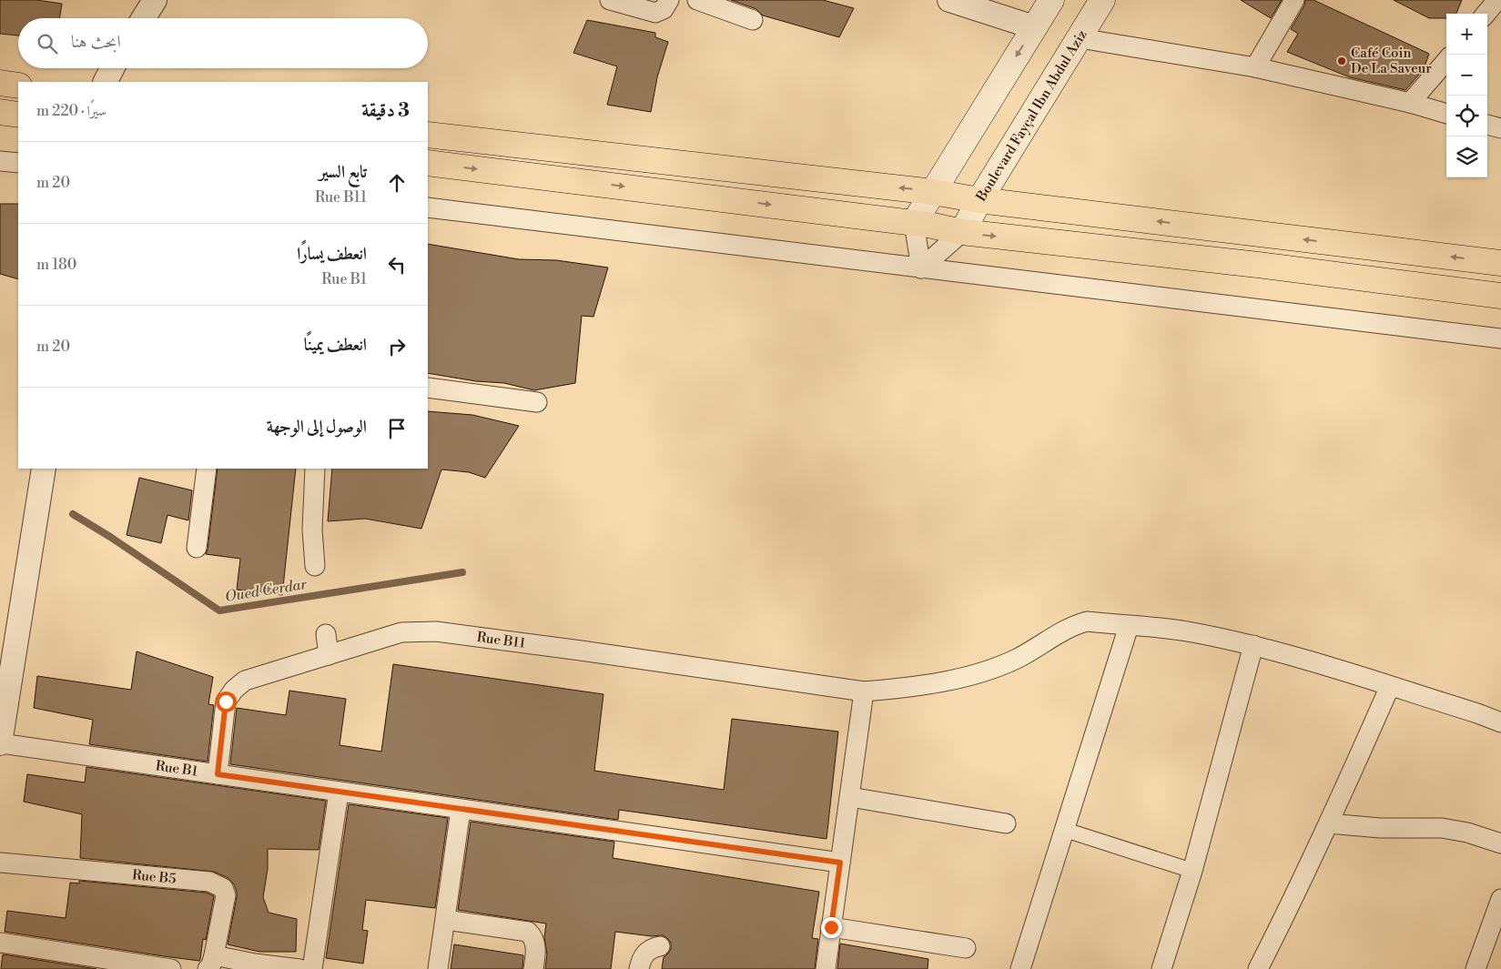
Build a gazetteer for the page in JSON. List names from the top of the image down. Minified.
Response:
{"streets":{"main road":["Boulevard Fayçal Ibn Abdul Aziz"],"street":["Rue B11","Rue B1","Rue B5"]},"crossings":[["Rue B11","Rue B1"]],"water":["Oued Cerdar"],"places":["Café Coin De La Saveur"],"page":{"map_buttons":["+","−"],"search":"ابحث هنا","heading":["3 دقيقة","سيرًا · 220 m"],"list":[["تابع السير","Rue B11","20 m"],["انعطف يسارًا","Rue B1","180 m"],["انعطف يمينًا","20 m"],"الوصول إلى الوجهة"]}}
